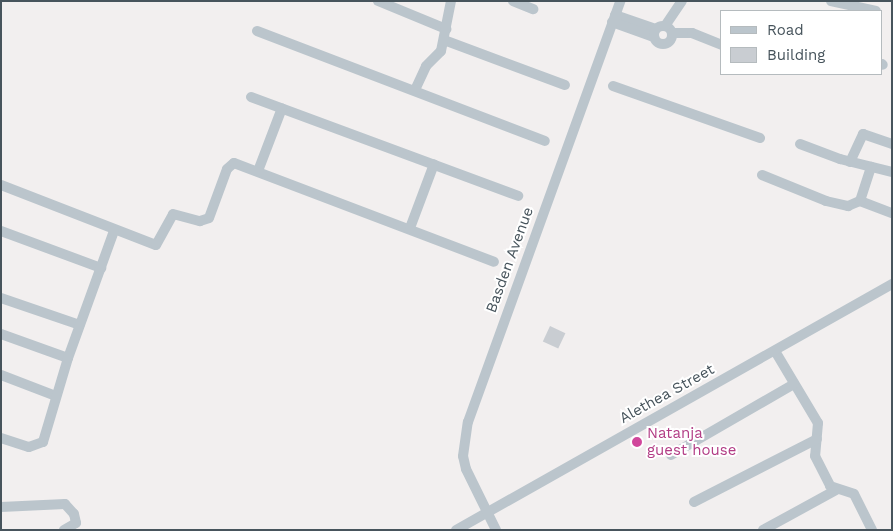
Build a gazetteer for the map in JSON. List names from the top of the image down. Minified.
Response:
{"streets":{"street":["Basden Avenue","Alethea Street"]},"crossings":[["Basden Avenue","Alethea Street"]],"places":["Natanja guest house"],"legend":["Road","Building"]}
